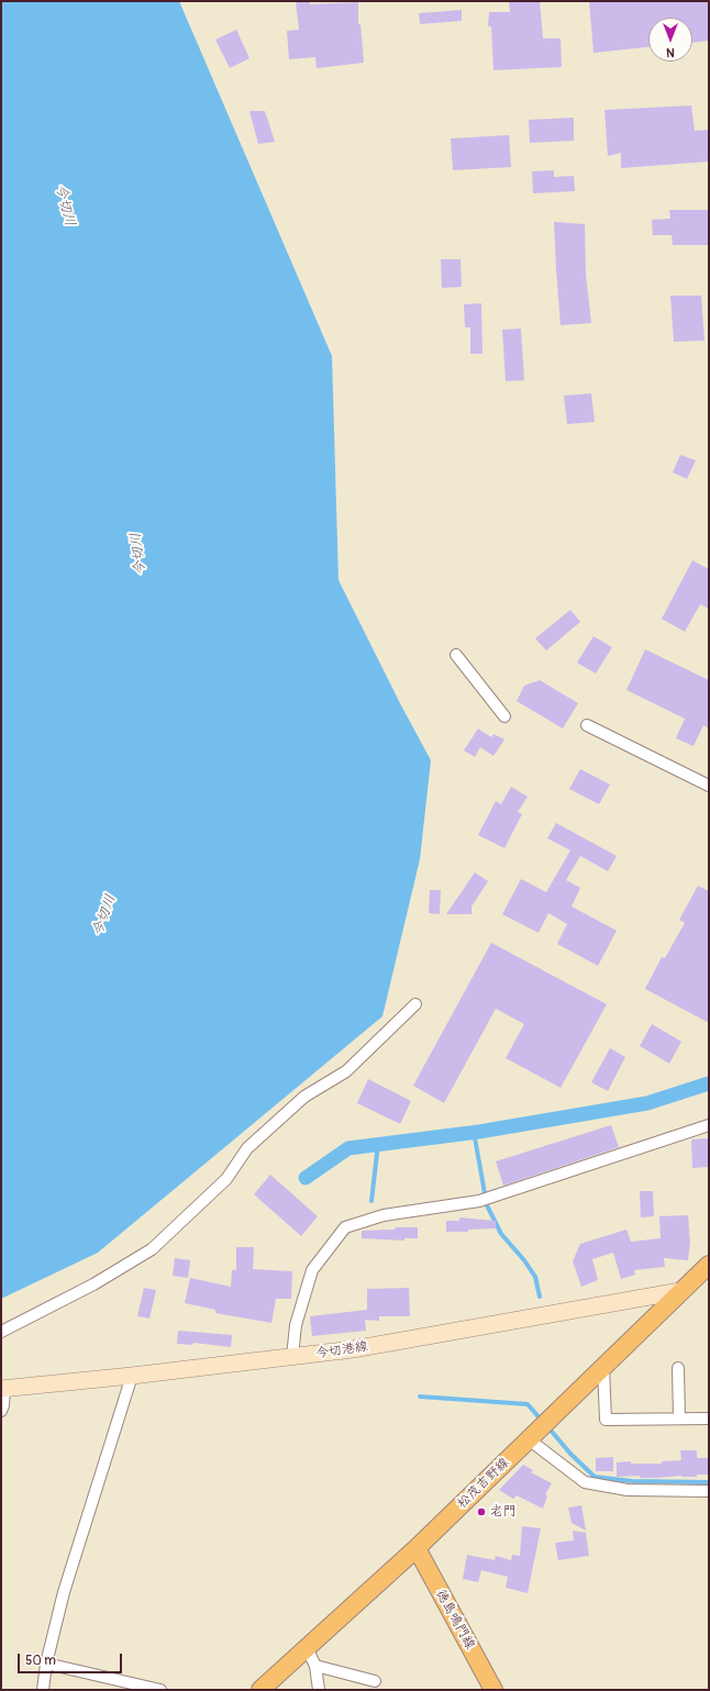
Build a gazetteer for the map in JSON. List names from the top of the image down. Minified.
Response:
{"streets":{"main road":["今切港線","松茂吉野線","徳島鳴門線"]},"crossings":[["今切港線","松茂吉野線"],["松茂吉野線","徳島鳴門線"]],"water":["今切川"],"places":["老門"],"scale_bar":"50 m","north":"bottom"}
